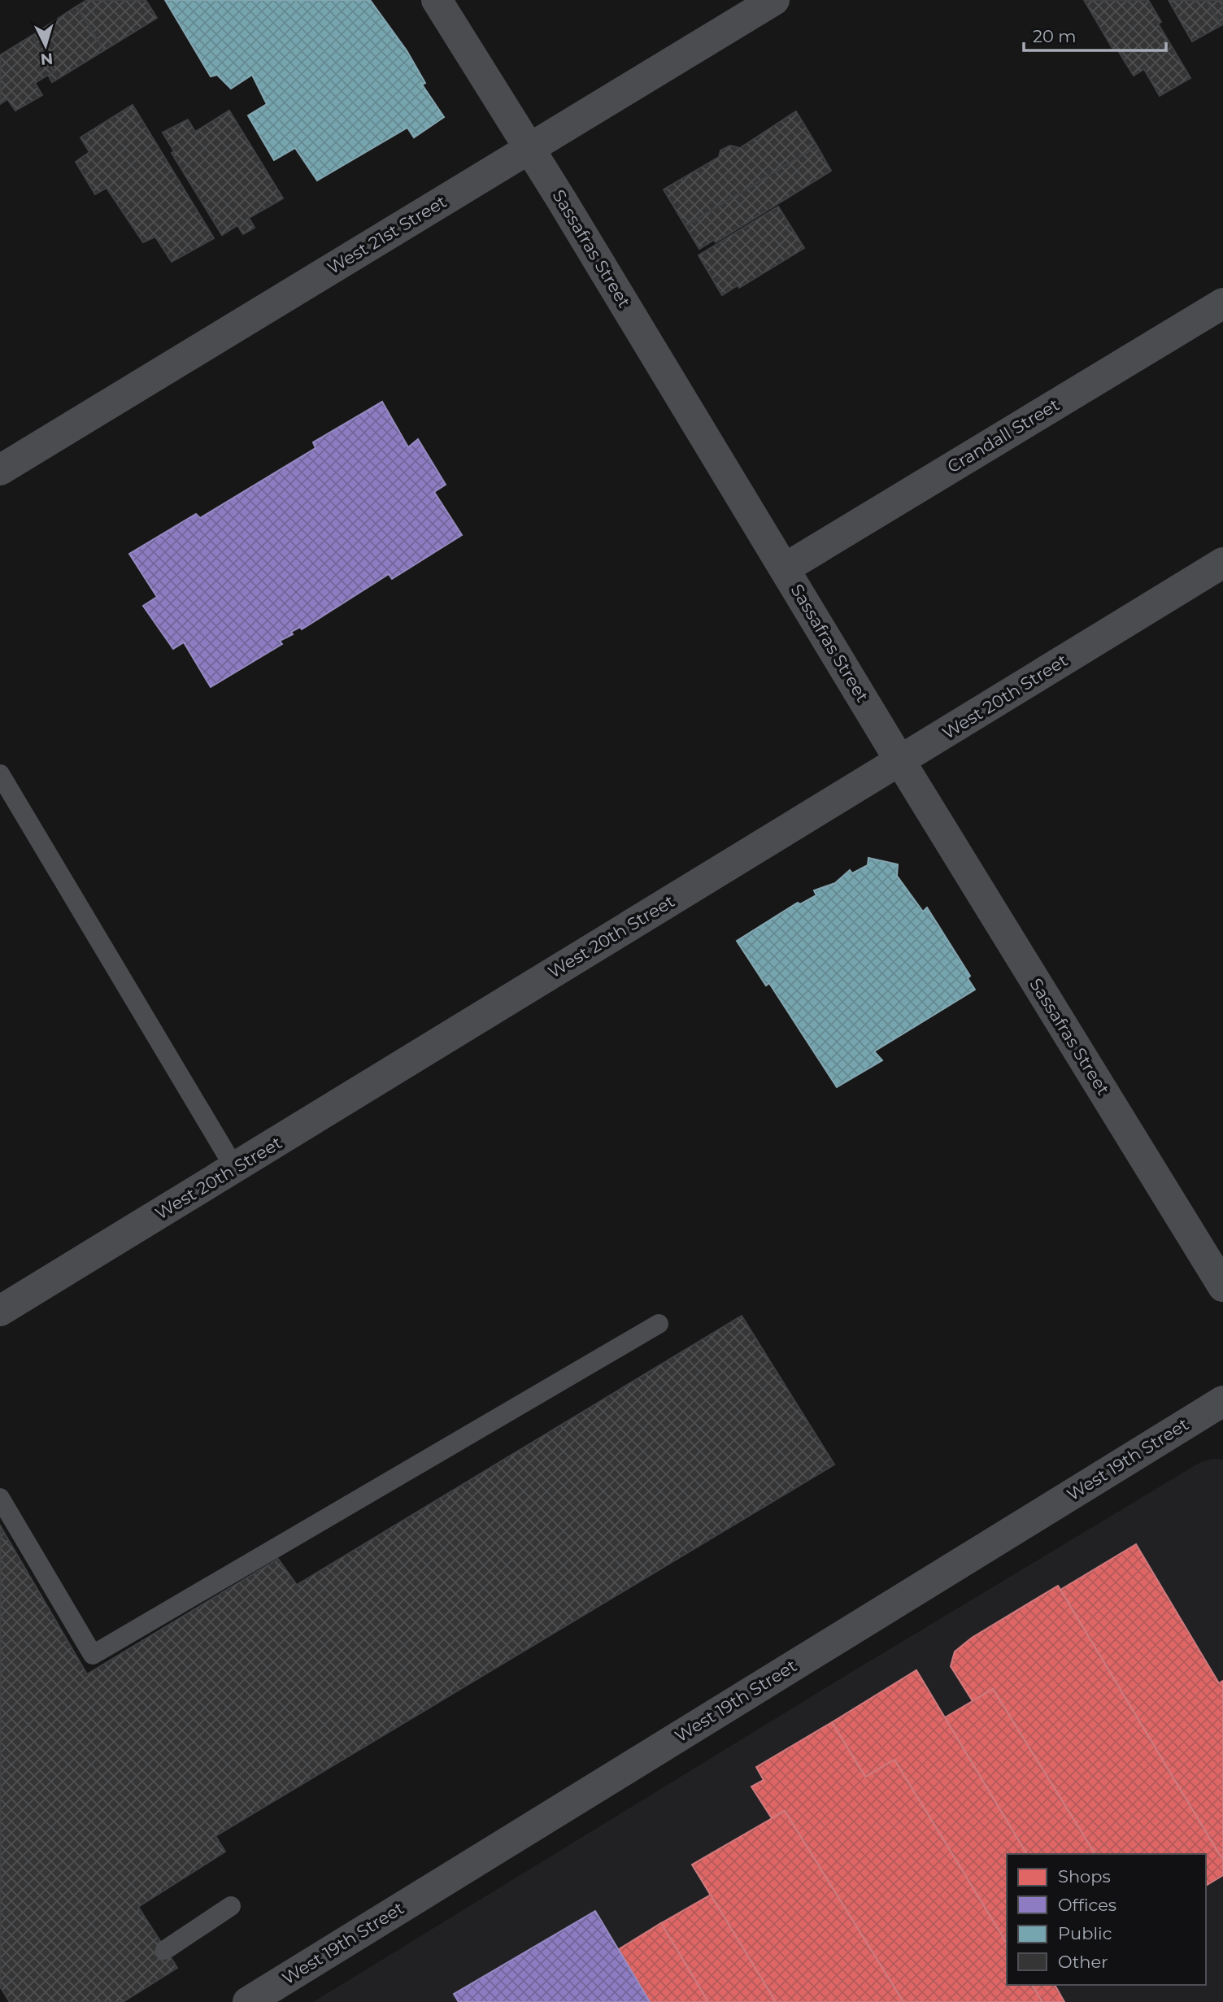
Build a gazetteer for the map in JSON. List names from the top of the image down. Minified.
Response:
{"streets":{"street":["West 21st Street","Sassafras Street","Crandall Street","West 20th Street","West 19th Street"]},"crossings":[["West 21st Street","Sassafras Street"],["Sassafras Street","Crandall Street"],["Sassafras Street","West 20th Street"]],"legend":["Shops","Offices","Public","Other"],"scale_bar":"20 m","north":"bottom"}
